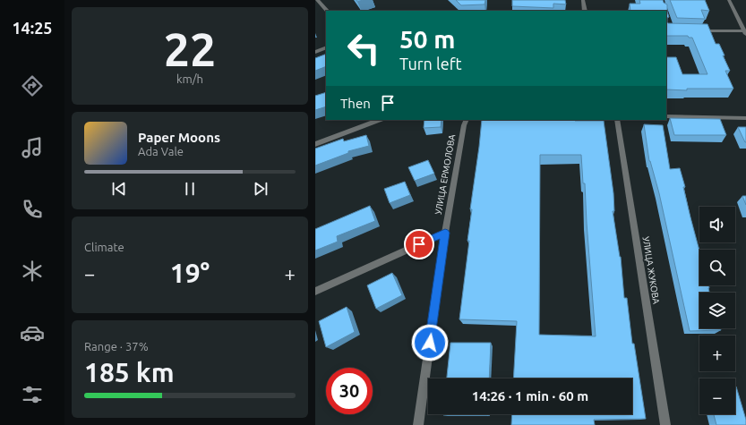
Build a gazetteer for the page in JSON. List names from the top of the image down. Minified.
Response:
{"streets":{"street":["УЛИЦА ЕРМОЛОВА","УЛИЦА ЖУКОВА"]},"page":{"tabs":"14:25","tile":[["22","km/h"],"Climate",["Range · 37%","185 km"]],"turn":["50 m","Turn left"],"then":"Then","song":["Paper Moons","Ada Vale"],"map_buttons":["+","−"],"heat":["−","19°","+"],"limit":"30","trip":"14:26 · 1 min · 60 m"}}
